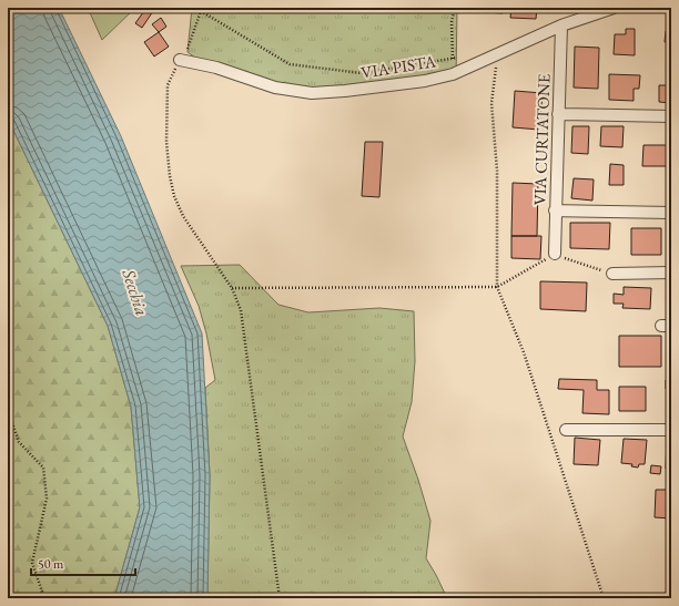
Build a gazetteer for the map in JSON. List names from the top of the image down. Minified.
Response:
{"streets":{"street":["VIA PISTA","VIA CURTATONE"]},"crossings":[["VIA PISTA","VIA CURTATONE"]],"water":["Secchia"],"scale_bar":"50 m"}
